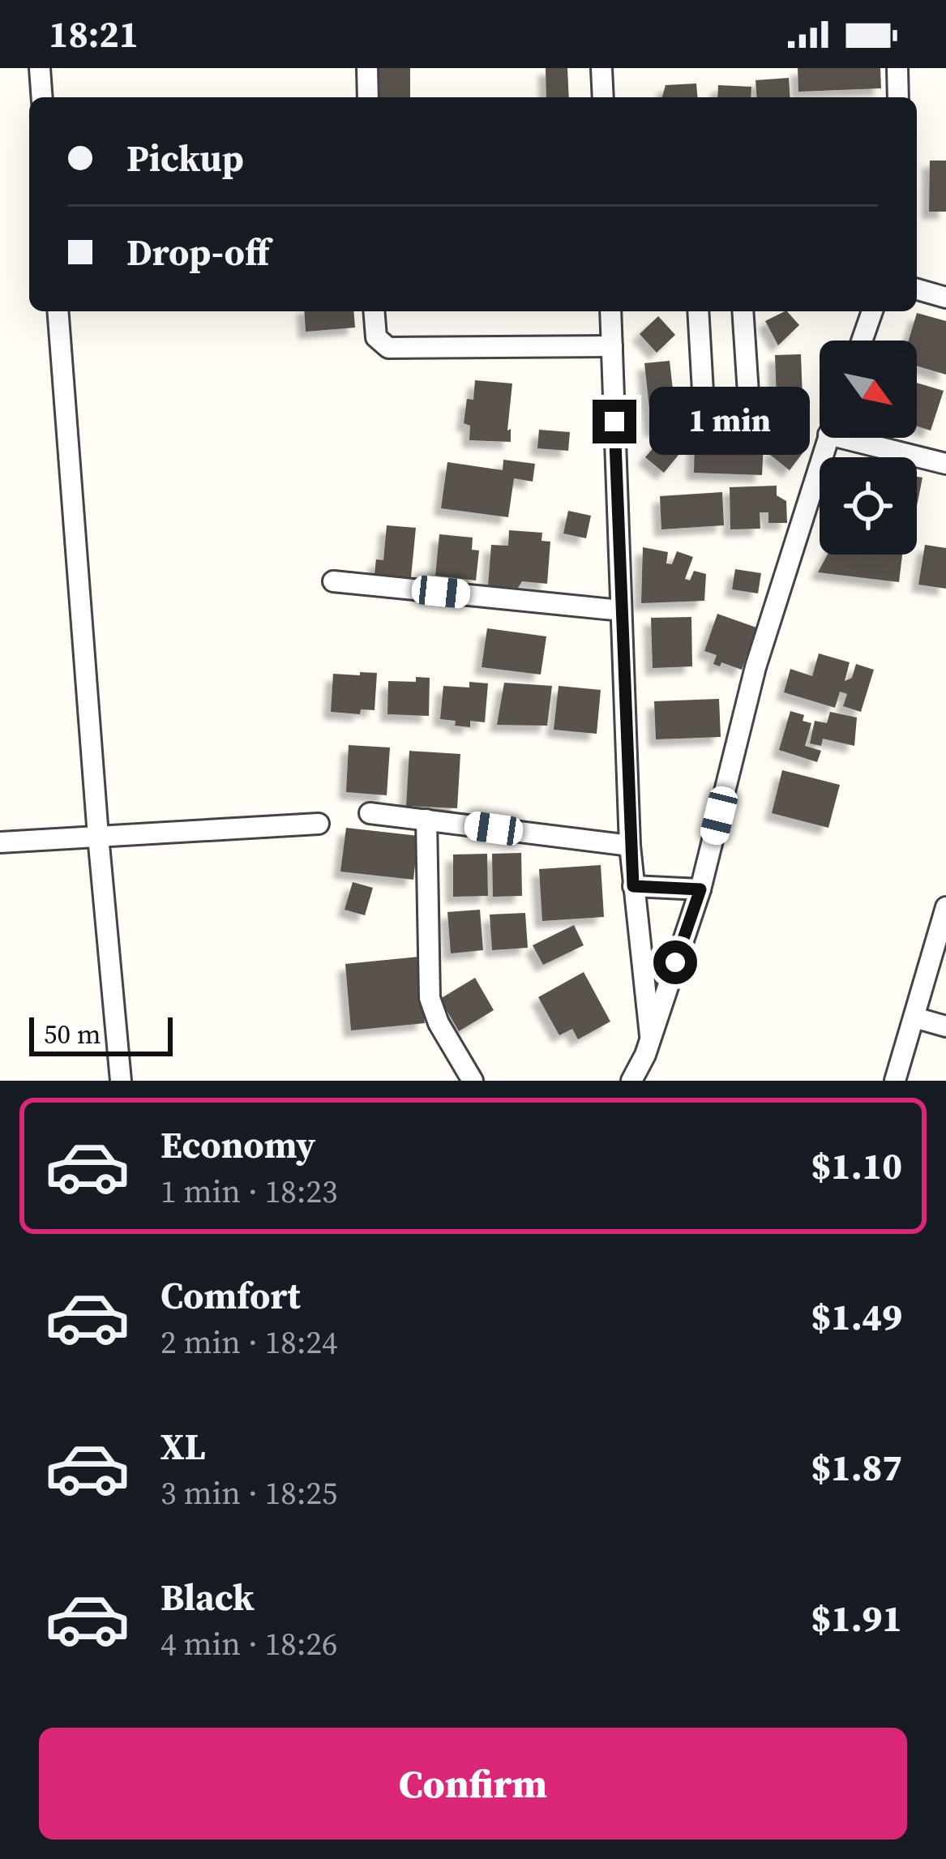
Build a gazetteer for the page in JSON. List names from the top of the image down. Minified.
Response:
{"scale_bar":"50 m","north":"bottom right","page":{"status":"18:21","banner":["Pickup","Drop-off"],"bubble":"1 min","scale":"50 m","list":[{"name":"Economy","note":"1 min · 18:23","value":"$1.10"},{"name":"Comfort","note":"2 min · 18:24","value":"$1.49"},{"name":"XL","note":"3 min · 18:25","value":"$1.87"},{"name":"Black","note":"4 min · 18:26","value":"$1.91"}],"buttons":"Confirm"}}
